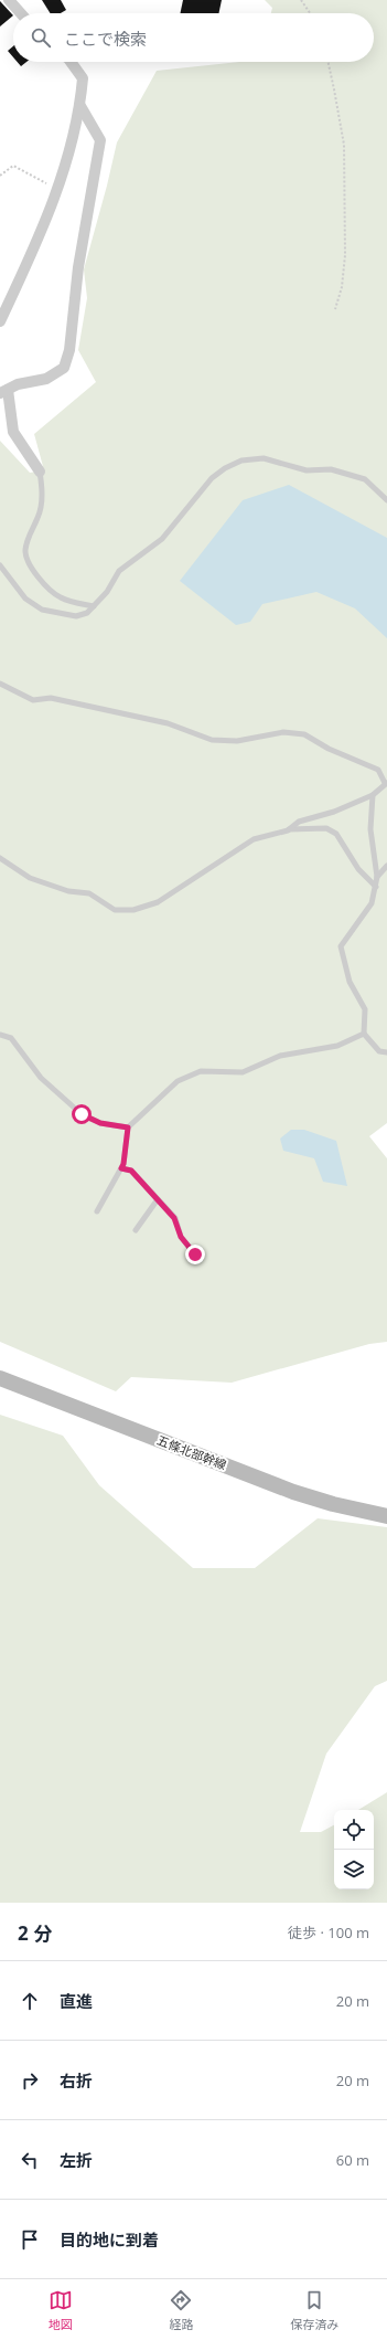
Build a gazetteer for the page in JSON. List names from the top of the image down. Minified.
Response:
{"streets":{"street":["五條北部幹線"]},"page":{"search":"ここで検索","heading":["2 分","徒歩 · 100 m"],"list":[["直進","20 m"],["右折","20 m"],["左折","60 m"],"目的地に到着"],"nav":["地図","経路","保存済み"]}}
